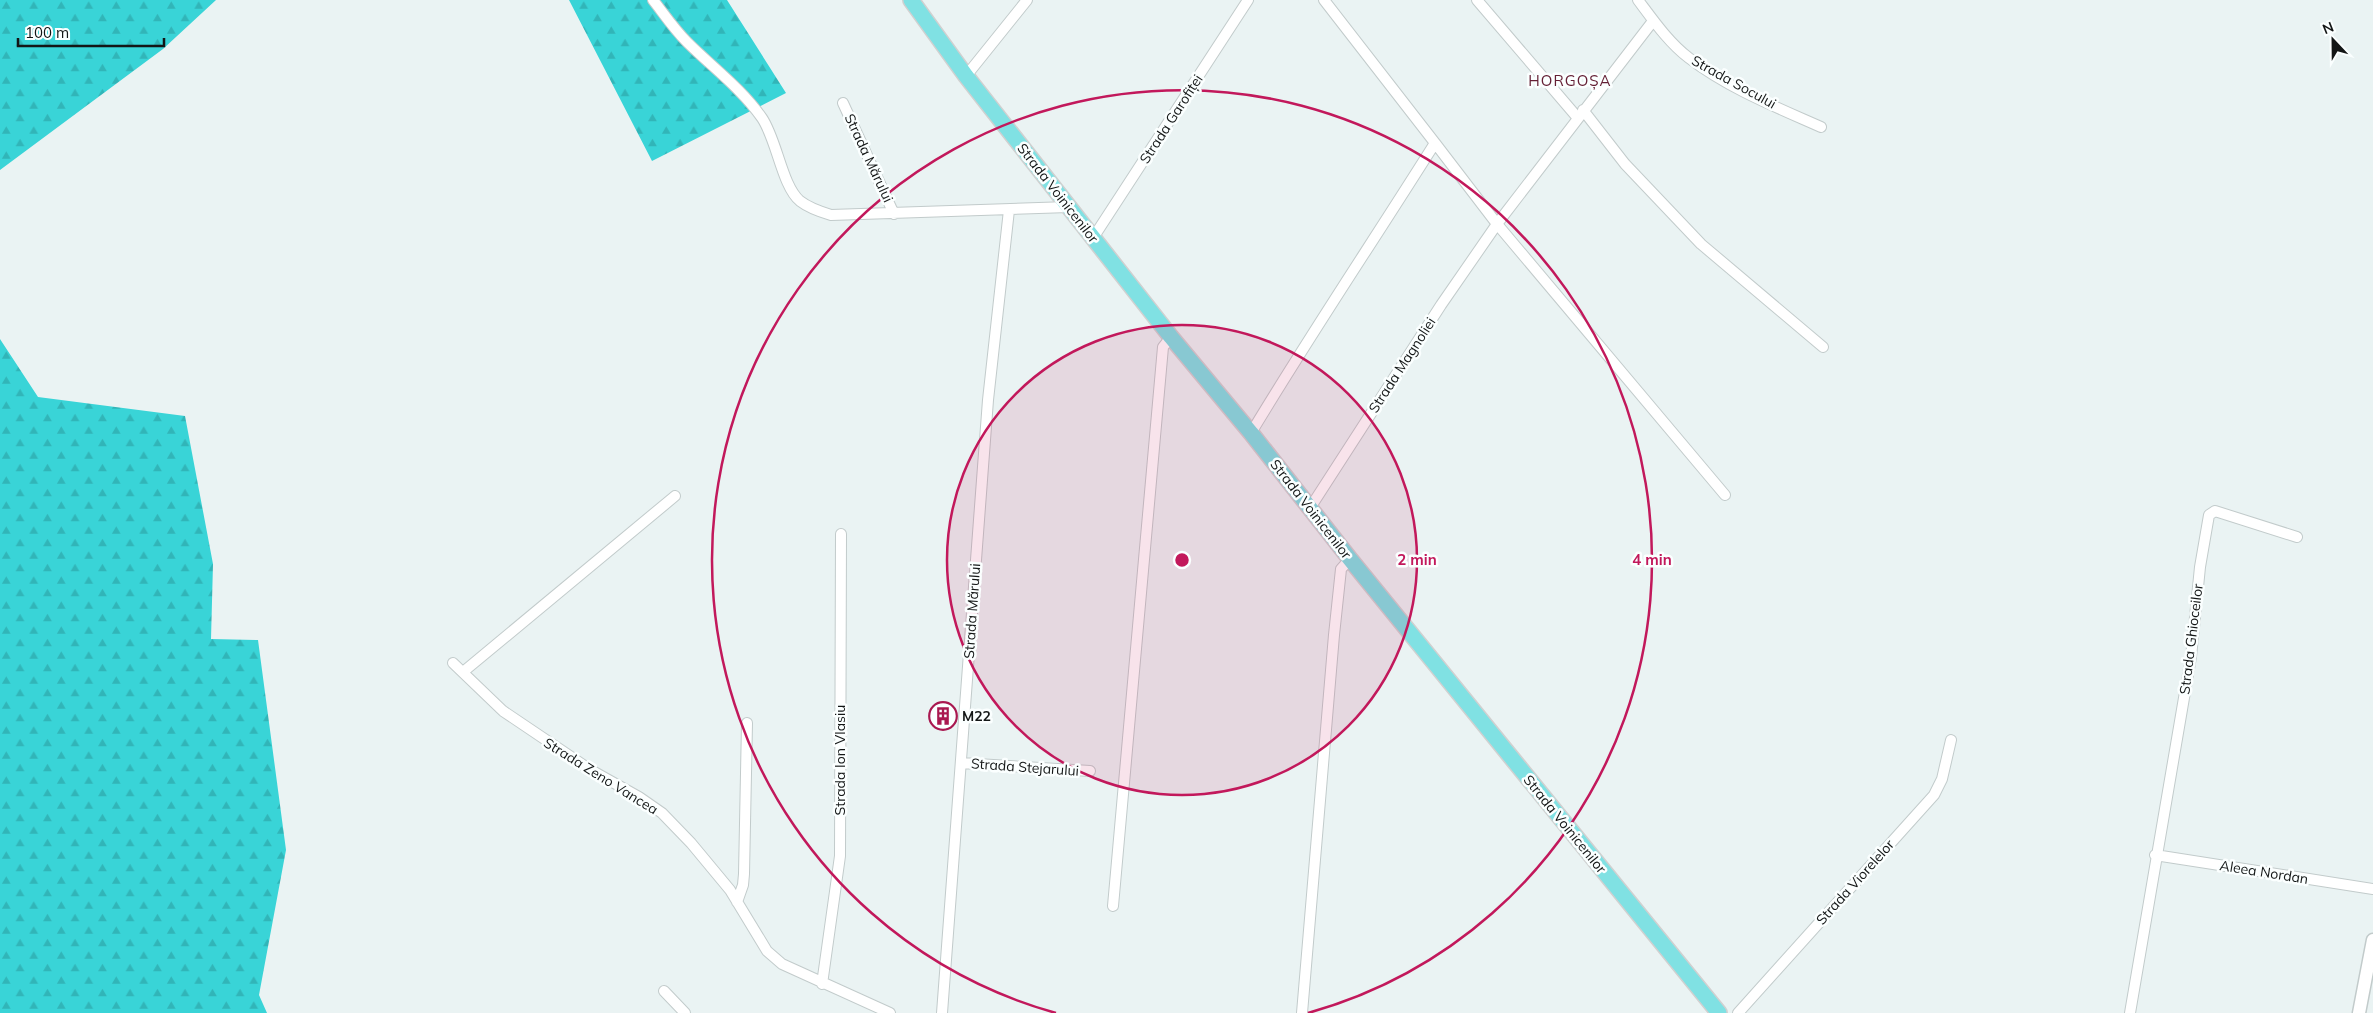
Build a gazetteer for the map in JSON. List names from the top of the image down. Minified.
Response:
{"streets":{"main road":["Strada Voinicenilor"],"street":["Strada Socului","Strada Garofiței","Strada Mărului","Strada Magnoliei","Strada Ghioceilor","Strada Ion Vlasiu","Strada Stejarului","Strada Zeno Vancea","Aleea Nordan","Strada Viorelelor"]},"crossings":[["Strada Socului","Strada Magnoliei"],["Strada Garofiței","Strada Voinicenilor"],["Strada Mărului","Strada Voinicenilor"],["Strada Mărului","Strada Stejarului"],["Strada Voinicenilor","Strada Magnoliei"],["Strada Ghioceilor","Aleea Nordan"],["Strada Ion Vlasiu","Strada Zeno Vancea"]],"districts":["HORGOȘA"],"places":{"building":["M22"]},"scale_bar":"100 m","north":"top","rings":["2 min","4 min"]}
